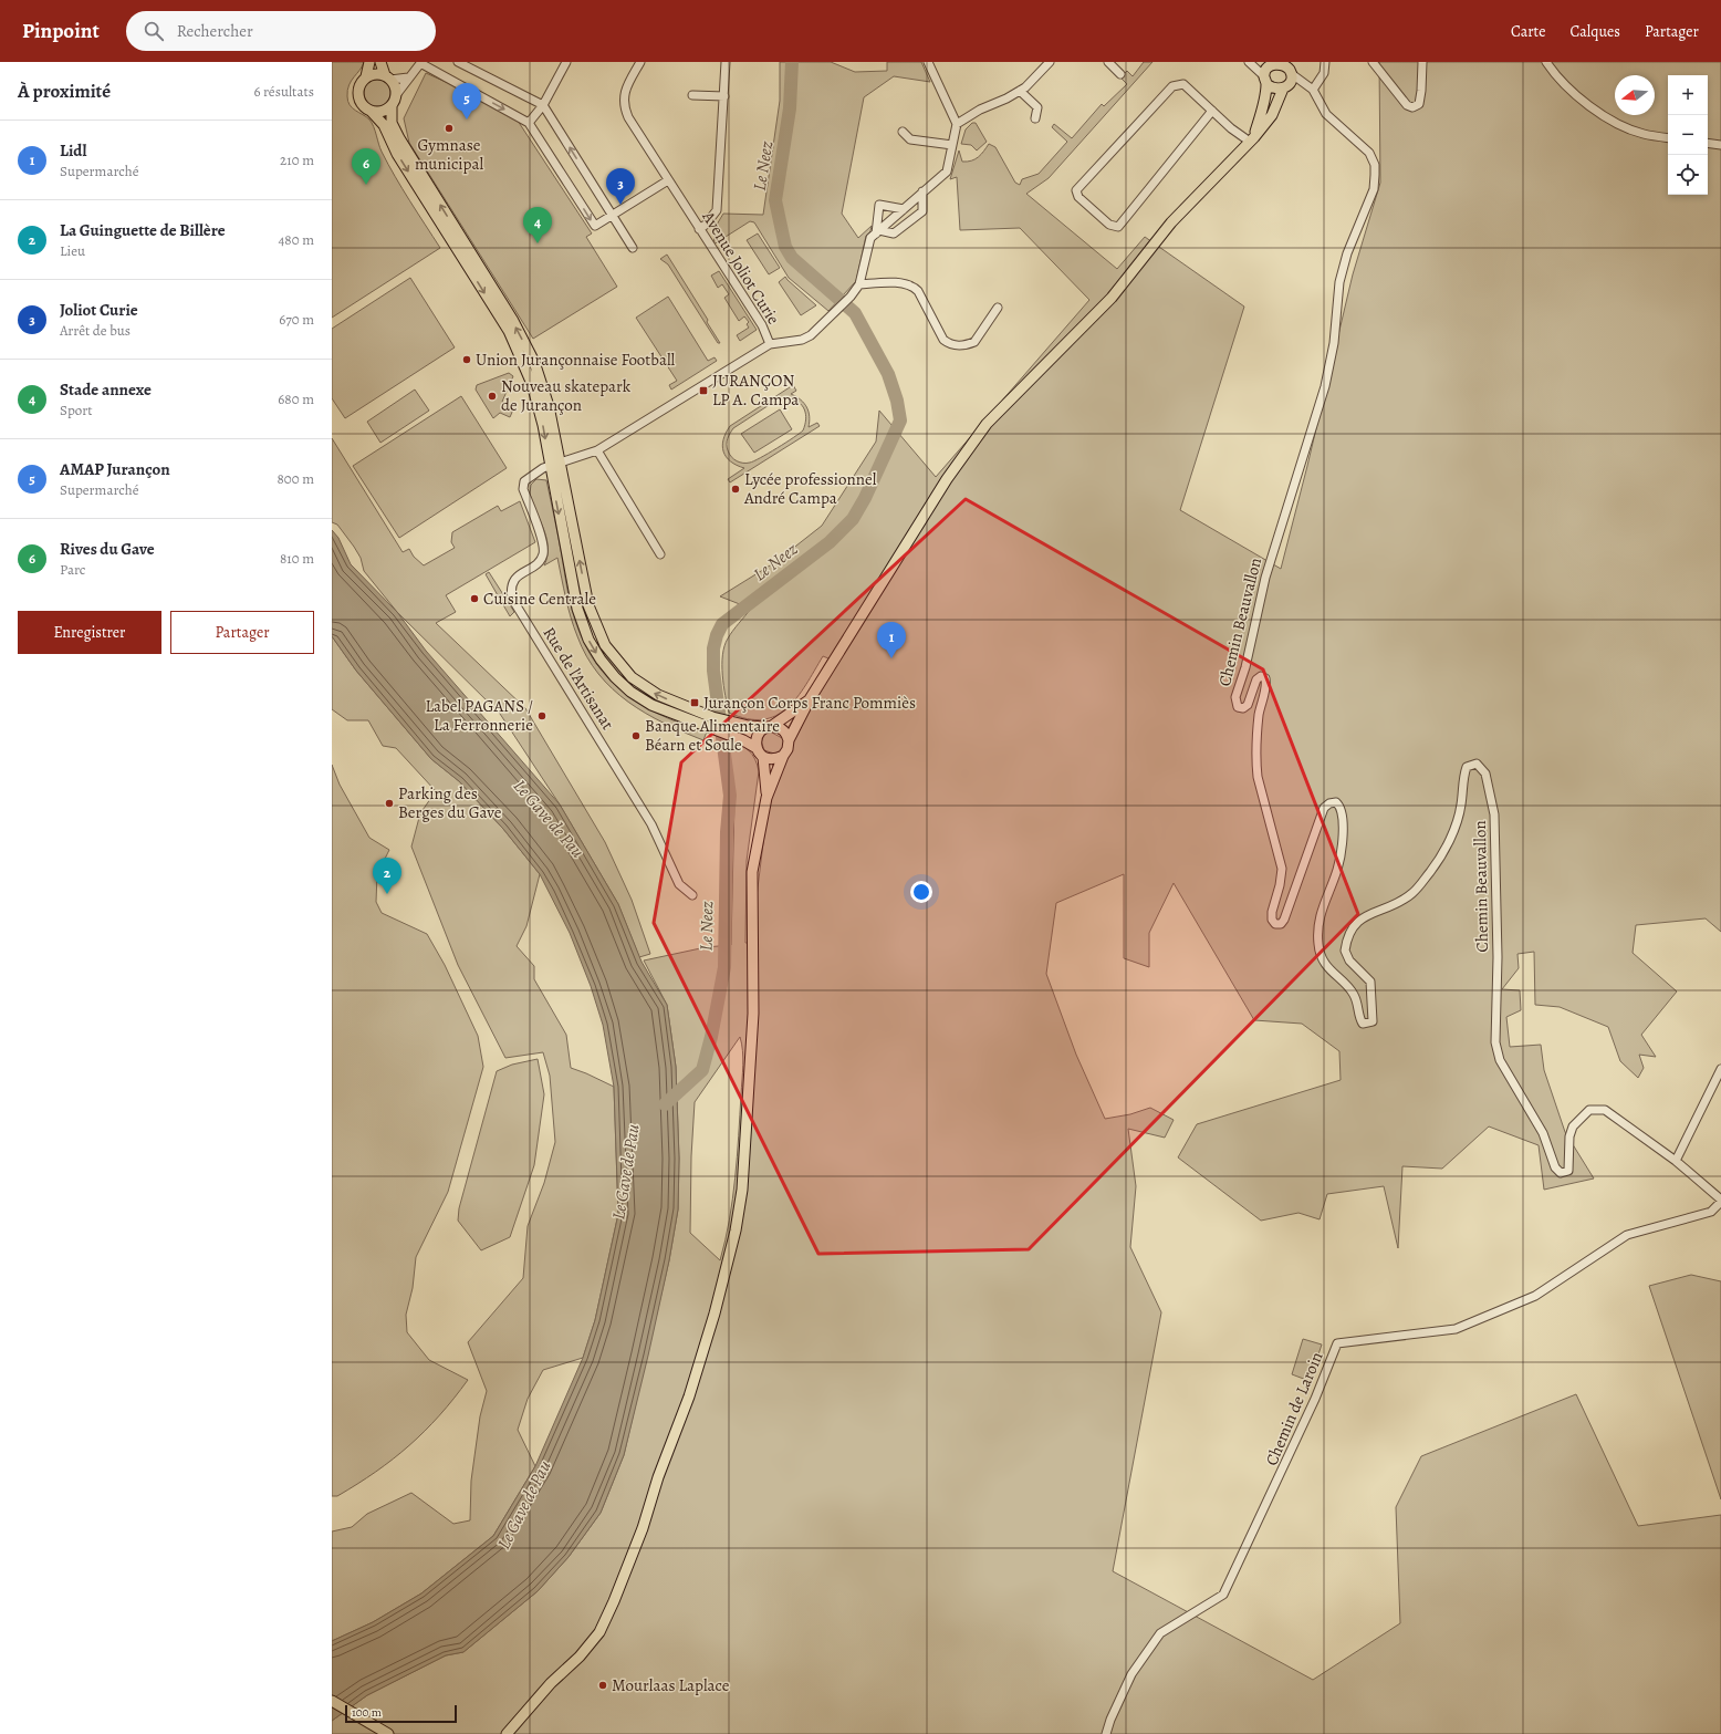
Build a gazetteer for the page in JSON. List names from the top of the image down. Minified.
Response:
{"streets":{"street":["Avenue Joliot Curie","Chemin Beauvallon","Rue de l'Artisanat","Chemin de Laroin"]},"crossings":[["Avenue Joliot Curie","Rue de l'Artisanat"],["Chemin Beauvallon","Chemin de Laroin"]],"water":["Le Neez","Le Gave de Pau"],"places":{"other":["Gymnase municipal","Union Jurançonnaise Football","Nouveau skatepark de Jurançon","Lycée professionnel André Campa","Cuisine Centrale","Label PAGANS / La Ferronnerie","Banque Alimentaire Béarn et Soule","Parking des Berges du Gave","Mourlaas Laplace"],"transit":["JURANÇON LP A. Campa","Jurançon Corps Franc Pommiès"]},"scale_bar":"100 m","north":"left","page":{"header":"Pinpoint","search":"Rechercher","nav":["Carte","Calques","Partager"],"heading":["À proximité","6 résultats"],"map_buttons":["+","−"],"pins":["5","6","3","4","1","2"],"list":[{"mark":"1","name":"Lidl","note":"Supermarché","value":"210 m"},{"mark":"2","name":"La Guinguette de Billère","note":"Lieu","value":"480 m"},{"mark":"3","name":"Joliot Curie","note":"Arrêt de bus","value":"670 m"},{"mark":"4","name":"Stade annexe","note":"Sport","value":"680 m"},{"mark":"5","name":"AMAP Jurançon","note":"Supermarché","value":"800 m"},{"mark":"6","name":"Rives du Gave","note":"Parc","value":"810 m"}],"buttons":["Enregistrer","Partager"],"scale":"100 m"}}
